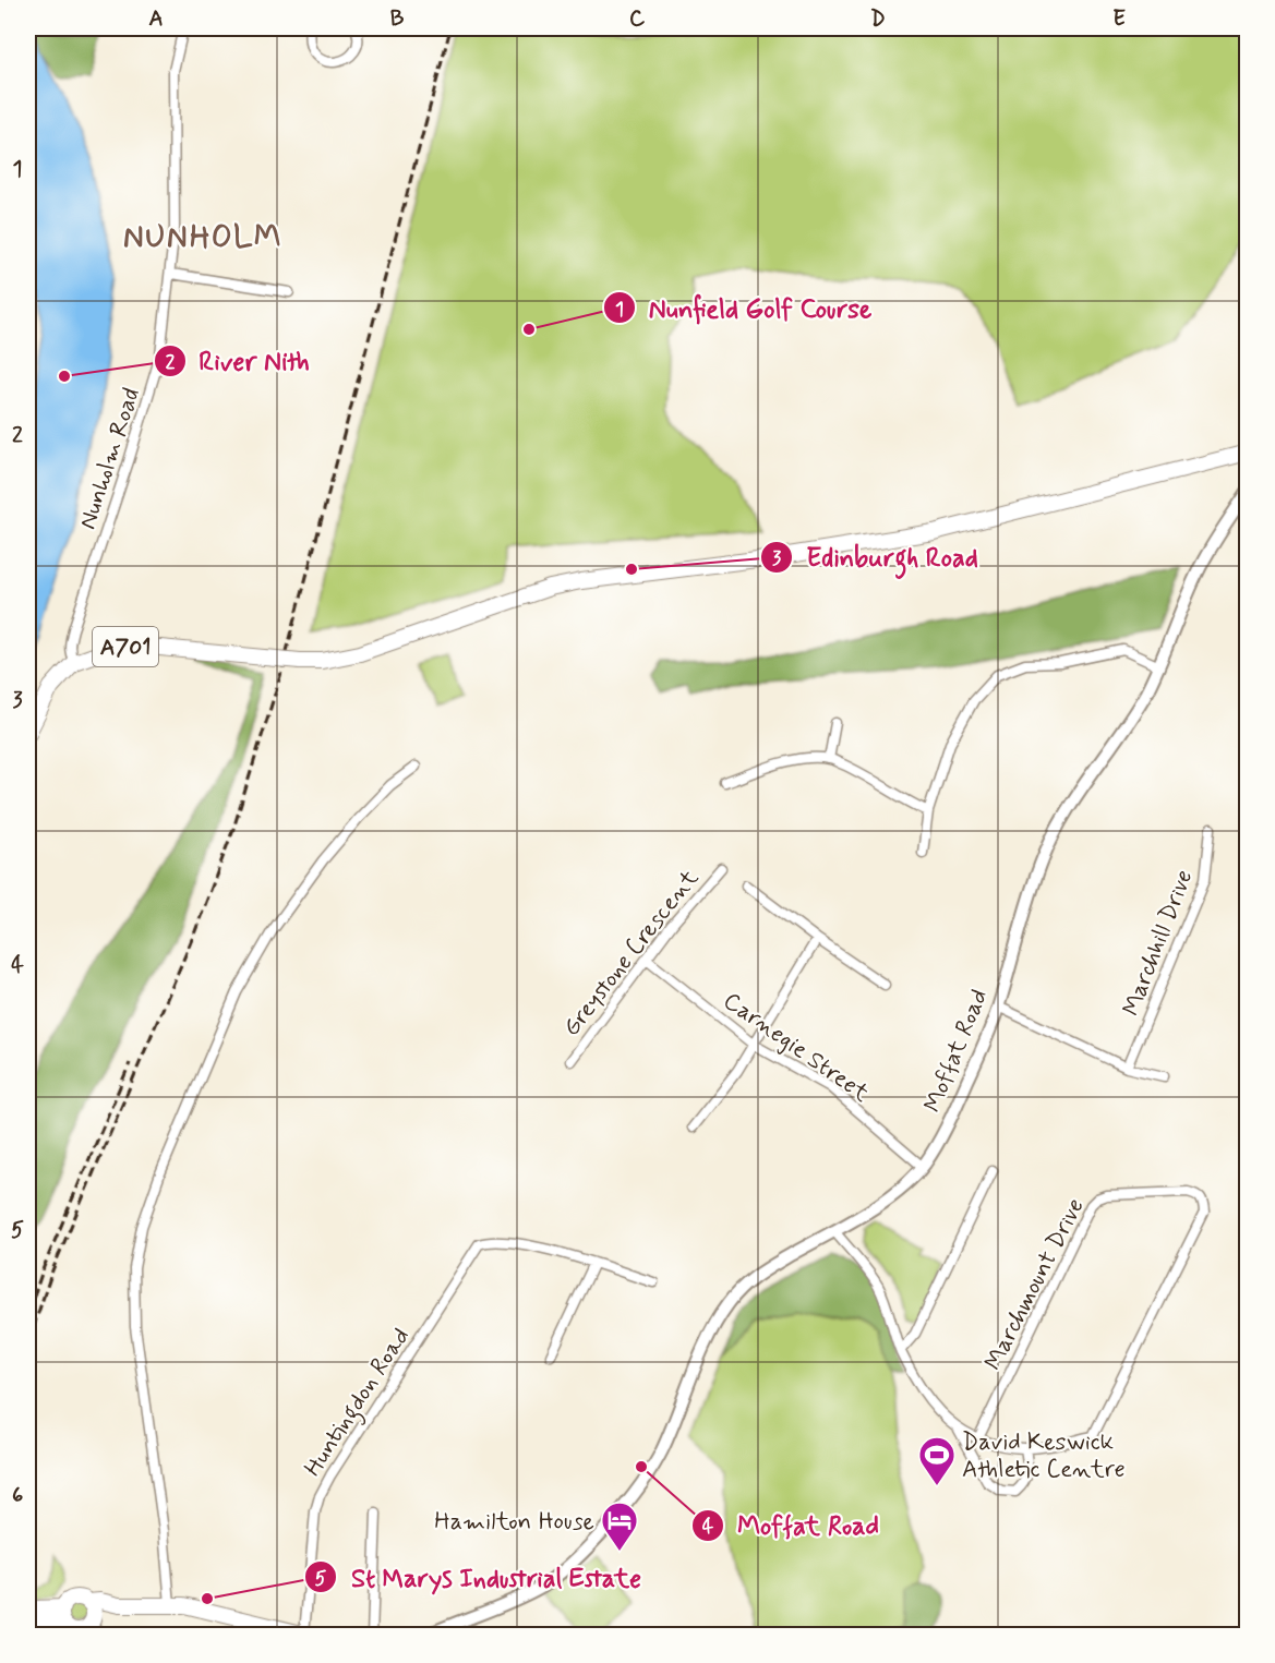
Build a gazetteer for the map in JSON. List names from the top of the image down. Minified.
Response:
{"streets":{"main road":["A701"],"street":["Nunholm Road","Marchhill Drive","Greystone Crescent","Carnegie Street","Moffat Road","Marchmount Drive","Huntingdon Road"]},"crossings":[["Nunholm Road","A701"],["Greystone Crescent","Carnegie Street"],["Carnegie Street","Moffat Road"]],"districts":["NUNHOLM"],"places":{"other":["Nunfield Golf Course","River Nith","Edinburgh Road","Moffat Road","St Marys Industrial Estate"],"sports":["David Keswick Athletic Centre"],"hotel":["Hamilton House"]},"grid":{"columns":["A","B","C","D","E"],"rows":["1","2","3","4","5","6"]}}
